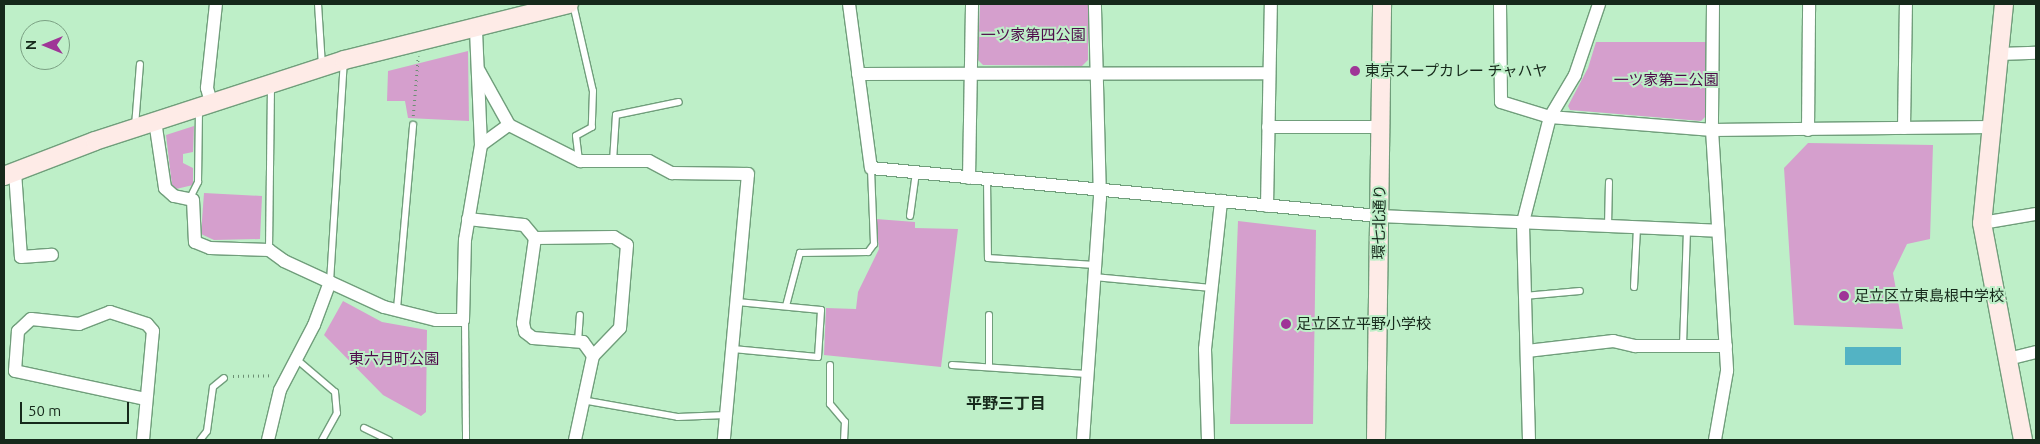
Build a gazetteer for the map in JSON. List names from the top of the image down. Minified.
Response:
{"streets":{"street":["環七北通り"]},"districts":["平野三丁目"],"parks":["一ツ家第四公園","一ツ家第二公園","東六月町公園"],"places":["東京スープカレー チャハヤ","足立区立東島根中学校","足立区立平野小学校"],"scale_bar":"50 m","north":"left"}
